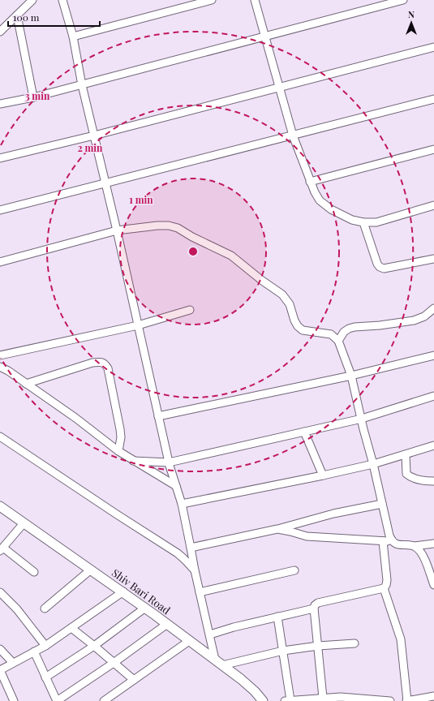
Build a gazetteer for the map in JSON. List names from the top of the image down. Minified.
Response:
{"streets":{"street":["Shiv Bari Road"]},"scale_bar":"100 m","north":"top","rings":["3 min","2 min","1 min"]}
